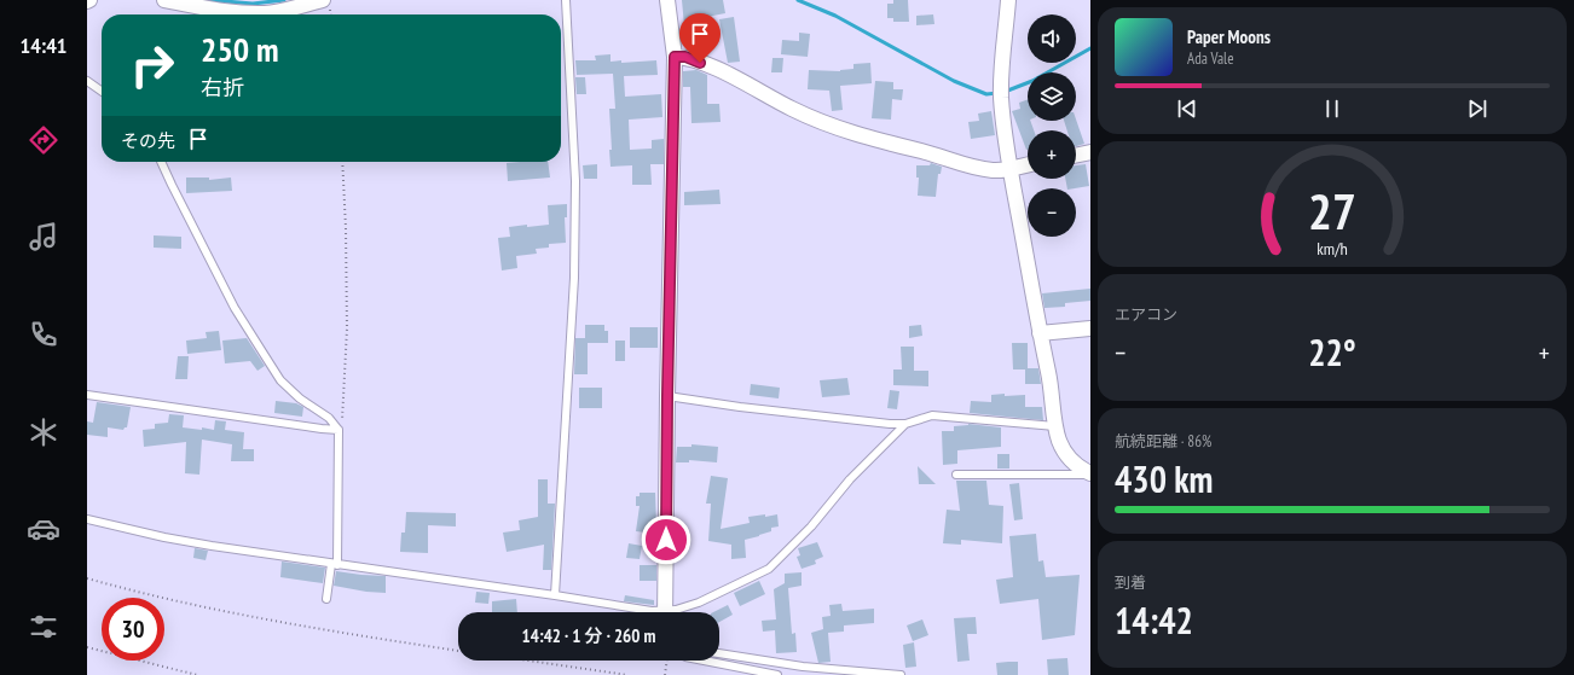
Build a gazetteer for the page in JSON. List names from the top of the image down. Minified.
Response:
{"page":{"tabs":"14:41","map_buttons":["+","−"],"turn":["250 m","右折"],"song":["Paper Moons","Ada Vale"],"then":"その先","tile":["エアコン",["航続距離 · 86%","430 km"],["到着","14:42"]],"heat":["−","22°","+"],"limit":"30","trip":"14:42 · 1 分 · 260 m","gauge":["27","km/h"]}}
